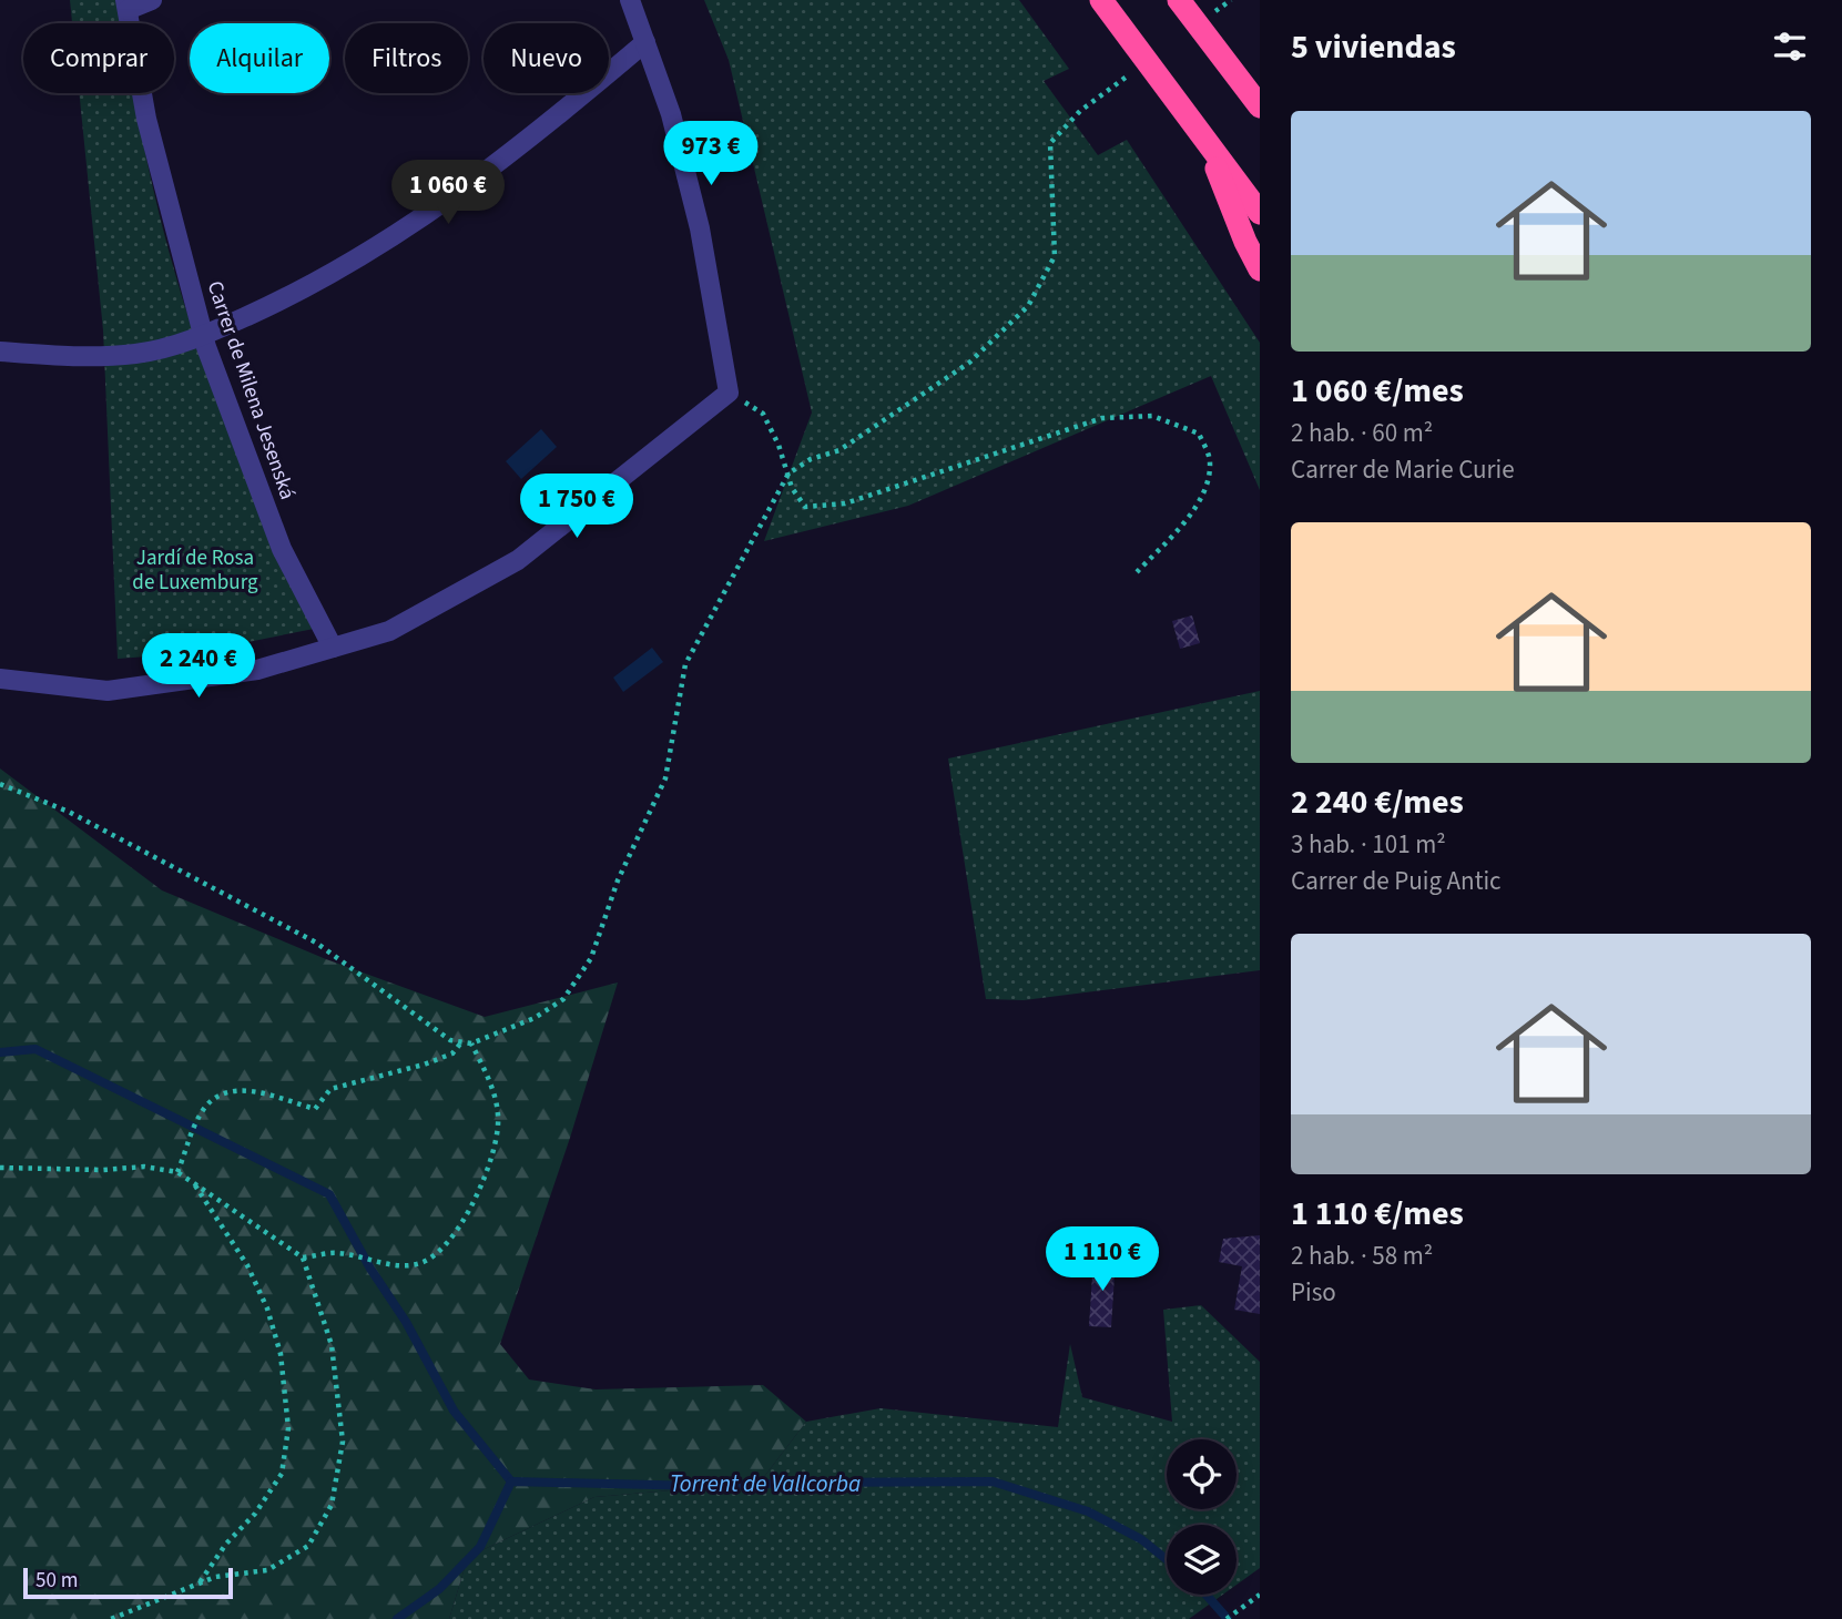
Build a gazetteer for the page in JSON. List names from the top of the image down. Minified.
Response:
{"streets":{"street":["Carrer de Milena Jesenská"]},"water":["Torrent de Vallcorba"],"parks":["Jardí de Rosa de Luxemburg"],"scale_bar":"50 m","page":{"heading":"5 viviendas","chip":["Comprar","Alquilar","Filtros","Nuevo"],"list":[{"name":"1 060 €/mes","note":"2 hab. · 60 m² · Carrer de Marie Curie"},{"name":"2 240 €/mes","note":"3 hab. · 101 m² · Carrer de Puig Antic"},{"name":"1 110 €/mes","note":"2 hab. · 58 m² · Piso"}],"price":["973 €","1 060 €","1 750 €","2 240 €","1 110 €"],"scale":"50 m"}}
